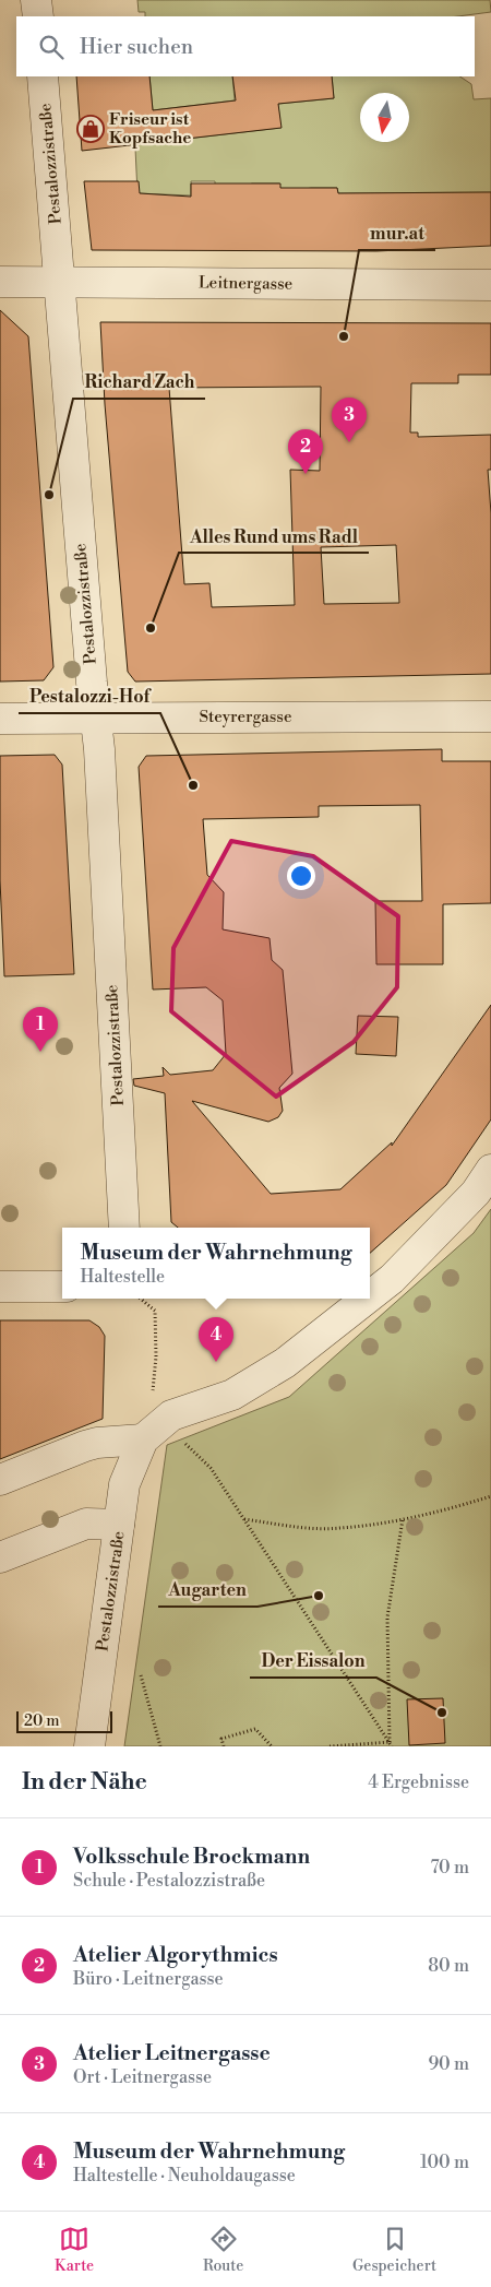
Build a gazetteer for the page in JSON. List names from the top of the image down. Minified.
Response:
{"streets":{"street":["Pestalozzistraße","Leitnergasse","Steyrergasse"]},"crossings":[["Pestalozzistraße","Leitnergasse"],["Pestalozzistraße","Steyrergasse"]],"places":{"shop":["Friseur ist Kopfsache"],"other":["mur.at","Richard Zach","Alles Rund ums Radl","Pestalozzi-Hof","Augarten","Der Eissalon"]},"scale_bar":"20 m","north":"bottom","page":{"search":"Hier suchen","pins":["3","2","1","4"],"popup":["Museum der Wahrnehmung","Haltestelle"],"scale":"20 m","heading":["In der Nähe","4 Ergebnisse"],"list":[{"mark":"1","name":"Volksschule Brockmann","note":"Schule · Pestalozzistraße","value":"70 m"},{"mark":"2","name":"Atelier Algorythmics","note":"Büro · Leitnergasse","value":"80 m"},{"mark":"3","name":"Atelier Leitnergasse","note":"Ort · Leitnergasse","value":"90 m"},{"mark":"4","name":"Museum der Wahrnehmung","note":"Haltestelle · Neuholdaugasse","value":"100 m"}],"nav":["Karte","Route","Gespeichert"]}}
